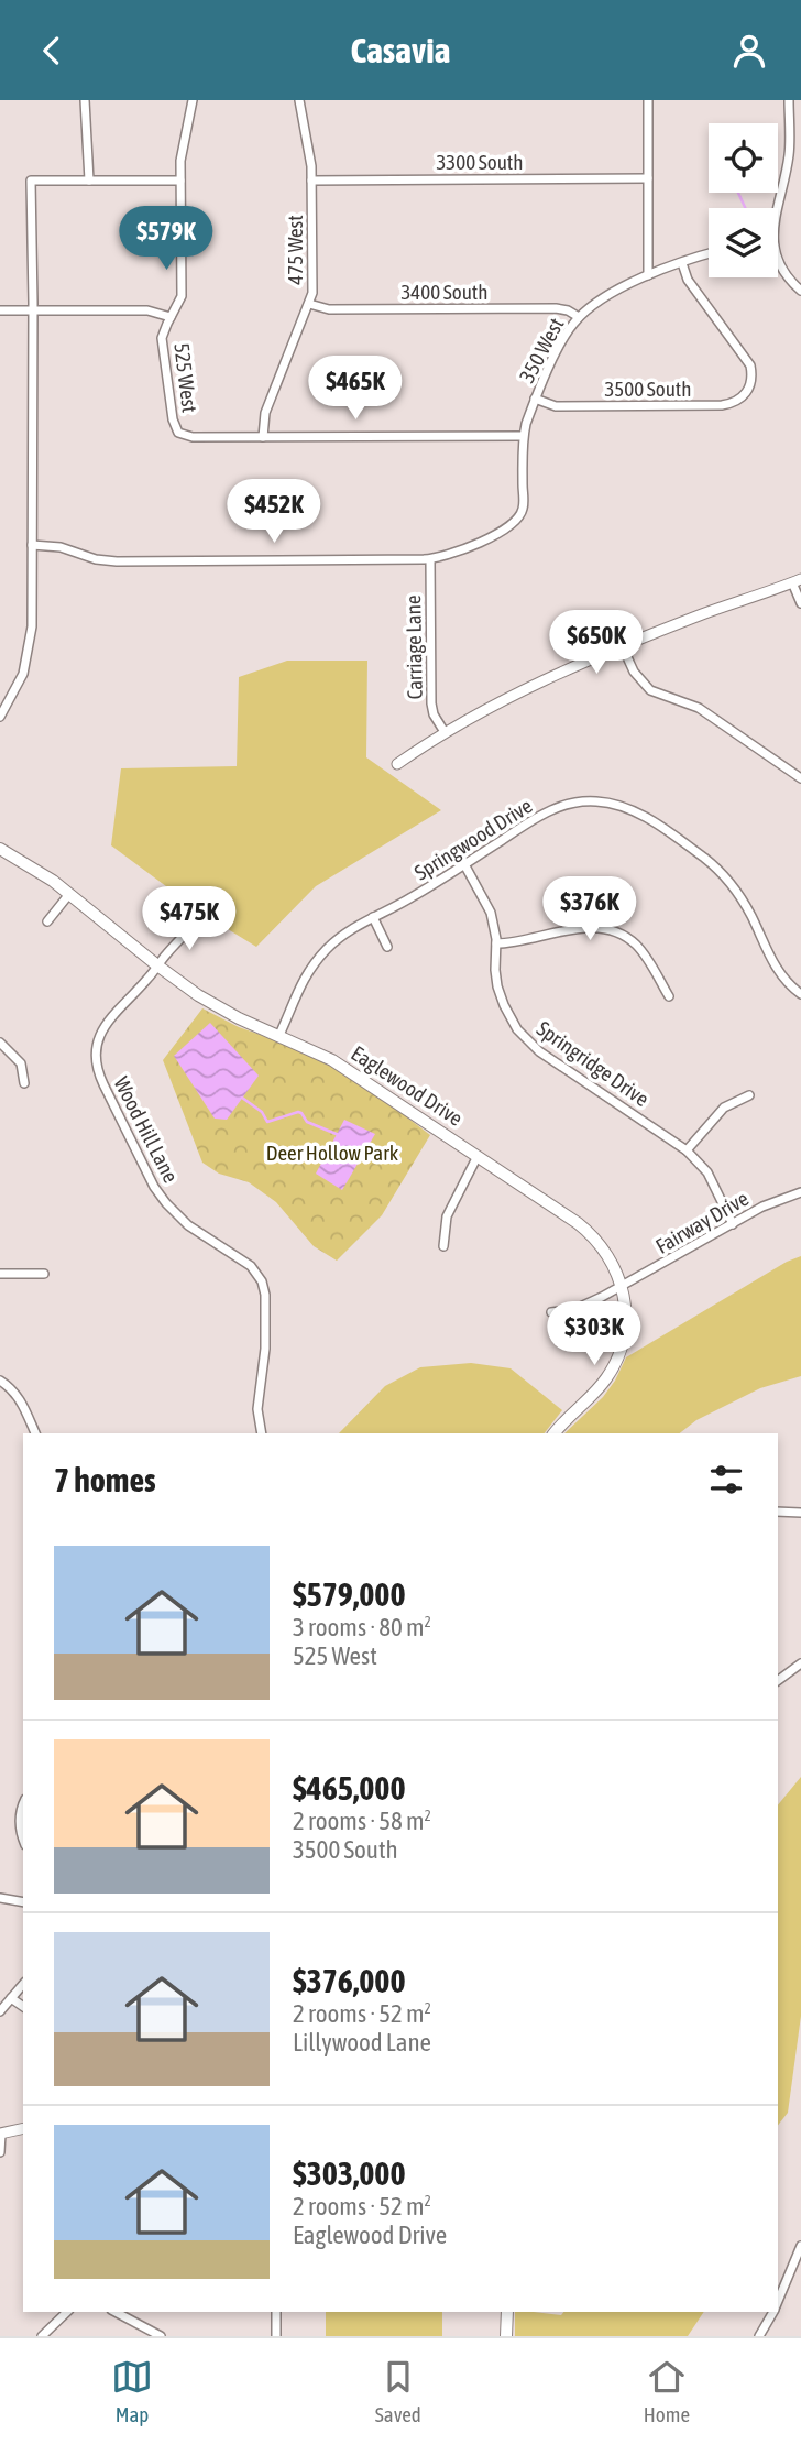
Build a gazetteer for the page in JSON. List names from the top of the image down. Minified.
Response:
{"streets":{"main road":["Eaglewood Drive"],"street":["3300 South","475 West","3400 South","350 West","525 West","3500 South","Carriage Lane","Springwood Drive","Springridge Drive","Wood Hill Lane","Fairway Drive"]},"crossings":[["3300 South","475 West"],["475 West","3400 South"],["475 West","525 West"],["3400 South","350 West"],["350 West","3500 South"],["350 West","Carriage Lane"],["Springwood Drive","Springridge Drive"],["Springwood Drive","Eaglewood Drive"],["Springridge Drive","Fairway Drive"],["Eaglewood Drive","Wood Hill Lane"],["Eaglewood Drive","Fairway Drive"]],"parks":["Deer Hollow Park"],"page":{"header":"Casavia","price":["$579K","$465K","$452K","$650K","$376K","$475K","$303K"],"heading":"7 homes","list":[{"name":"$579,000","note":"3 rooms · 80 m² · 525 West"},{"name":"$465,000","note":"2 rooms · 58 m² · 3500 South"},{"name":"$376,000","note":"2 rooms · 52 m² · Lillywood Lane"},{"name":"$303,000","note":"2 rooms · 52 m² · Eaglewood Drive"}],"tabs":["Map","Saved","Home"]}}
